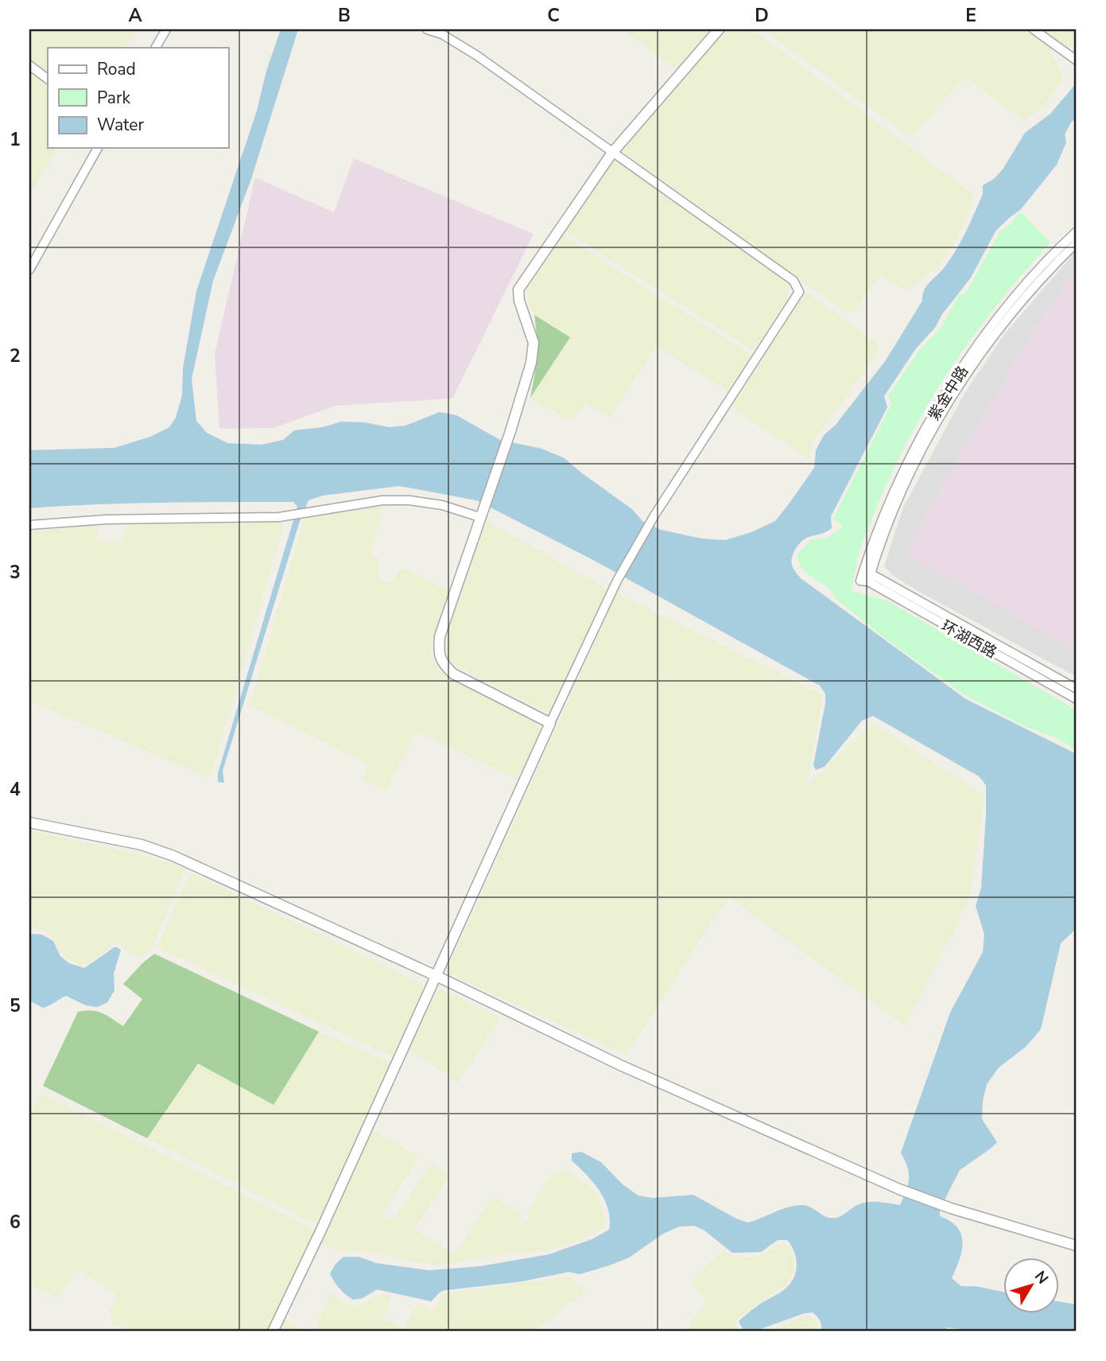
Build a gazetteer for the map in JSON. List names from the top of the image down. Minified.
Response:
{"streets":{"street":["紫金中路","环湖西路"]},"crossings":[["紫金中路","环湖西路"]],"legend":["Road","Park","Water"],"north":"top right","grid":{"columns":["A","B","C","D","E"],"rows":["1","2","3","4","5","6"]}}
